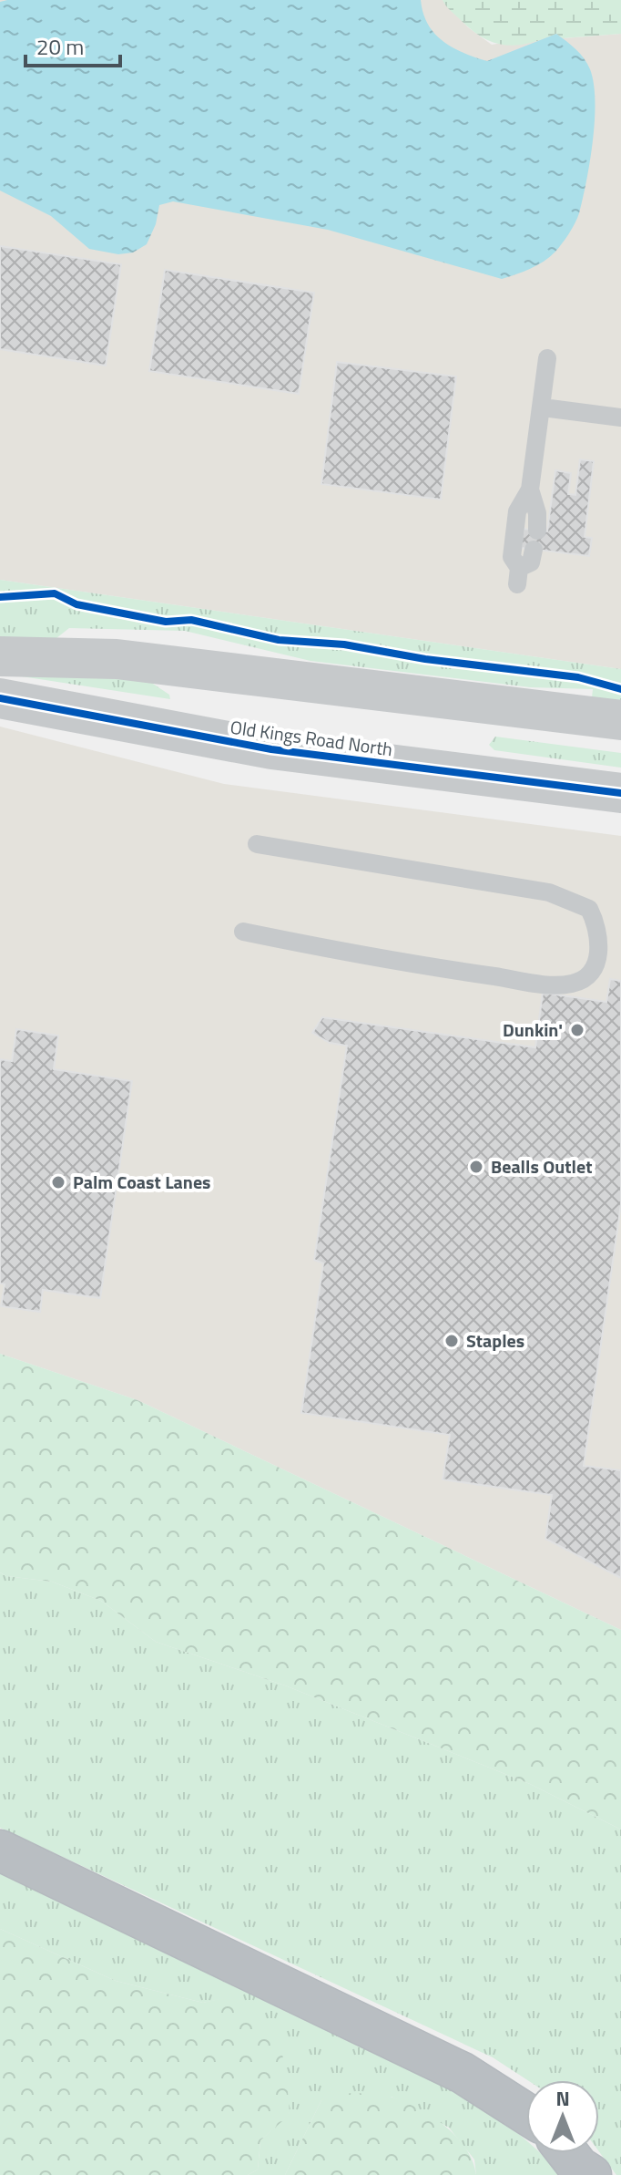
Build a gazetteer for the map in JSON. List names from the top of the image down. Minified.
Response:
{"streets":{"street":["Old Kings Road North"]},"places":["Dunkin'","Bealls Outlet","Palm Coast Lanes","Staples"],"scale_bar":"20 m","north":"top"}
